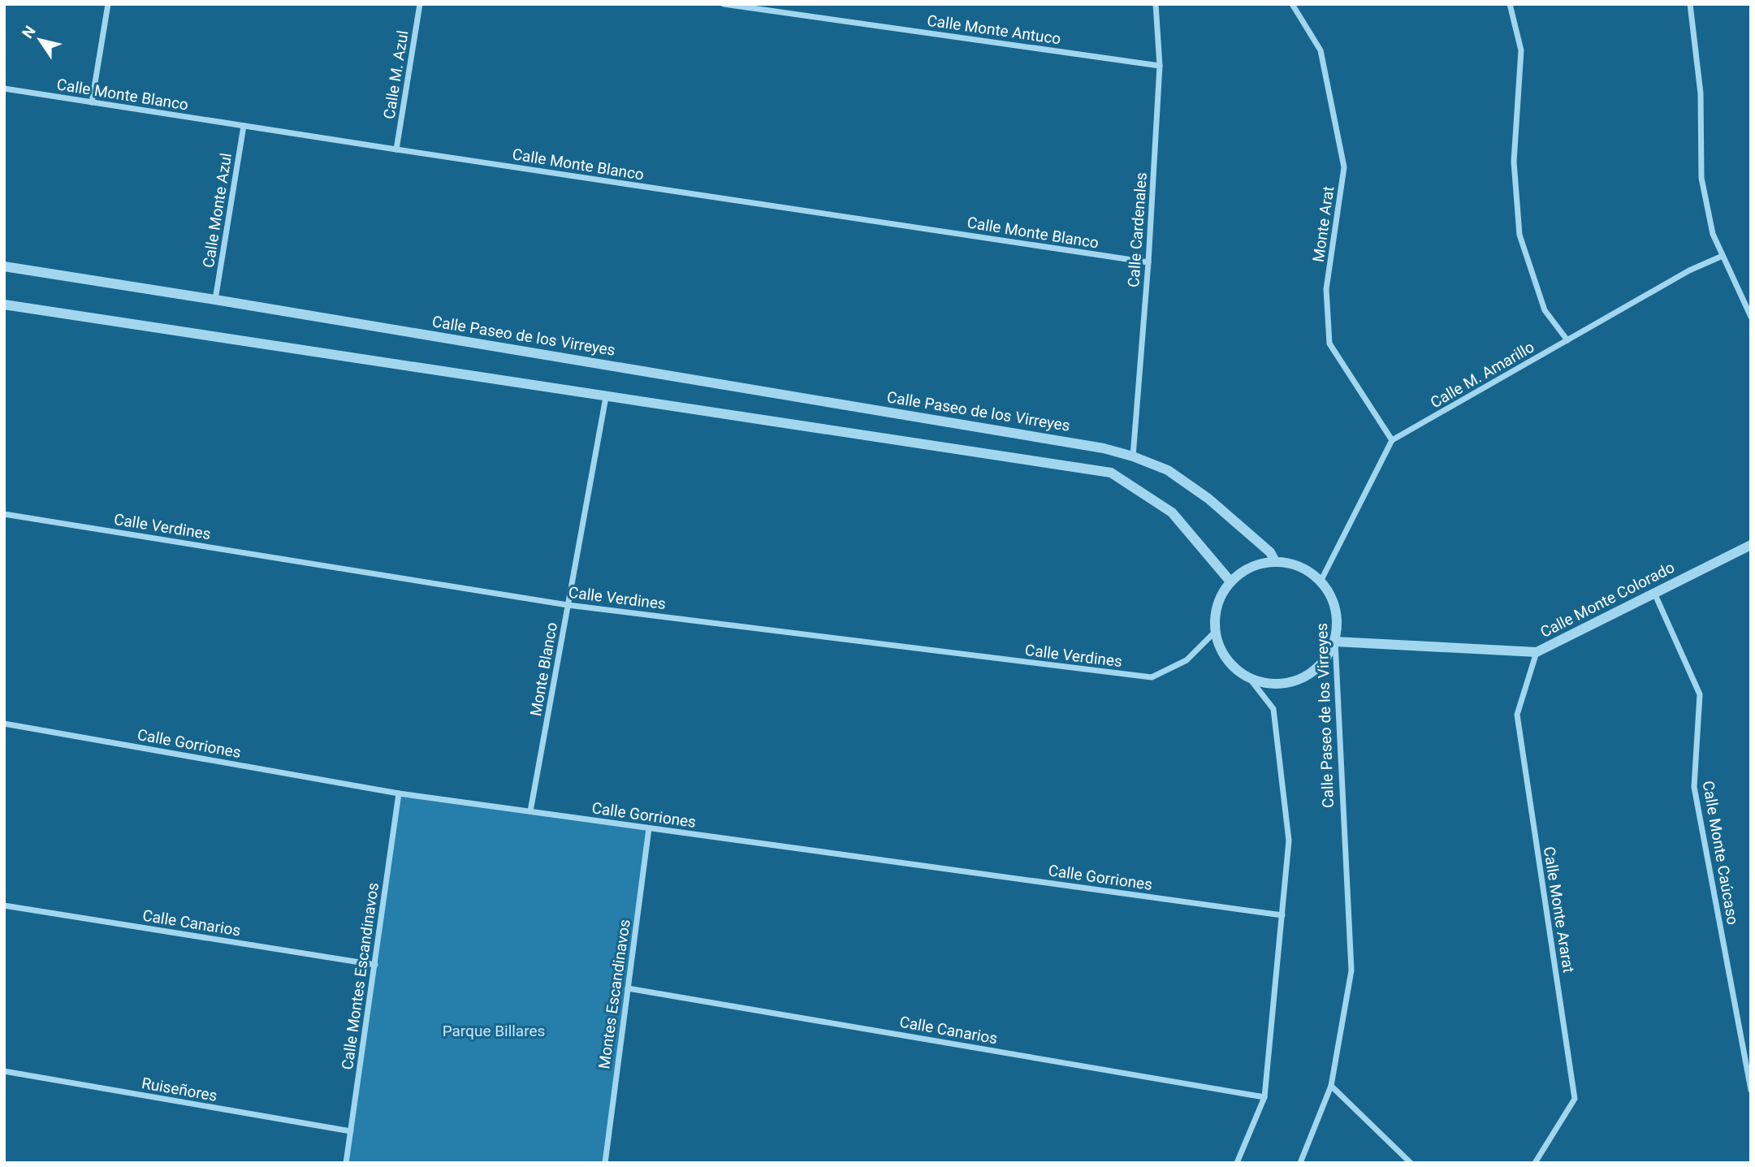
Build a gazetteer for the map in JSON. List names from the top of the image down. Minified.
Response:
{"streets":{"street":["Calle Monte Antuco","Calle M. Azul","Calle Monte Blanco","Calle Monte Azul","Monte Arat","Calle Cardenales","Calle Paseo de los Virreyes","Calle M. Amarillo","Calle Verdines","Calle Monte Colorado","Monte Blanco","Calle Gorriones","Calle Monte Caúcaso","Calle Monte Ararat","Calle Canarios","Calle Montes Escandinavos","Montes Escandinavos","Ruiseñores"]},"crossings":[["Calle Monte Antuco","Calle Cardenales"],["Calle M. Azul","Calle Monte Blanco"],["Calle Monte Blanco","Calle Monte Azul"],["Calle Monte Blanco","Calle Cardenales"],["Calle Monte Azul","Calle Paseo de los Virreyes"],["Monte Arat","Calle M. Amarillo"],["Calle Cardenales","Calle Paseo de los Virreyes"],["Calle Paseo de los Virreyes","Calle Verdines"],["Calle Paseo de los Virreyes","Calle Monte Colorado"],["Calle Verdines","Calle Monte Colorado"],["Calle Verdines","Monte Blanco"],["Calle Monte Colorado","Calle Monte Caúcaso"],["Calle Monte Colorado","Calle Monte Ararat"],["Monte Blanco","Calle Gorriones"],["Calle Gorriones","Calle Montes Escandinavos"],["Calle Gorriones","Montes Escandinavos"],["Calle Canarios","Calle Montes Escandinavos"],["Calle Canarios","Montes Escandinavos"],["Calle Montes Escandinavos","Ruiseñores"]],"parks":["Parque Billares"],"north":"top left"}
